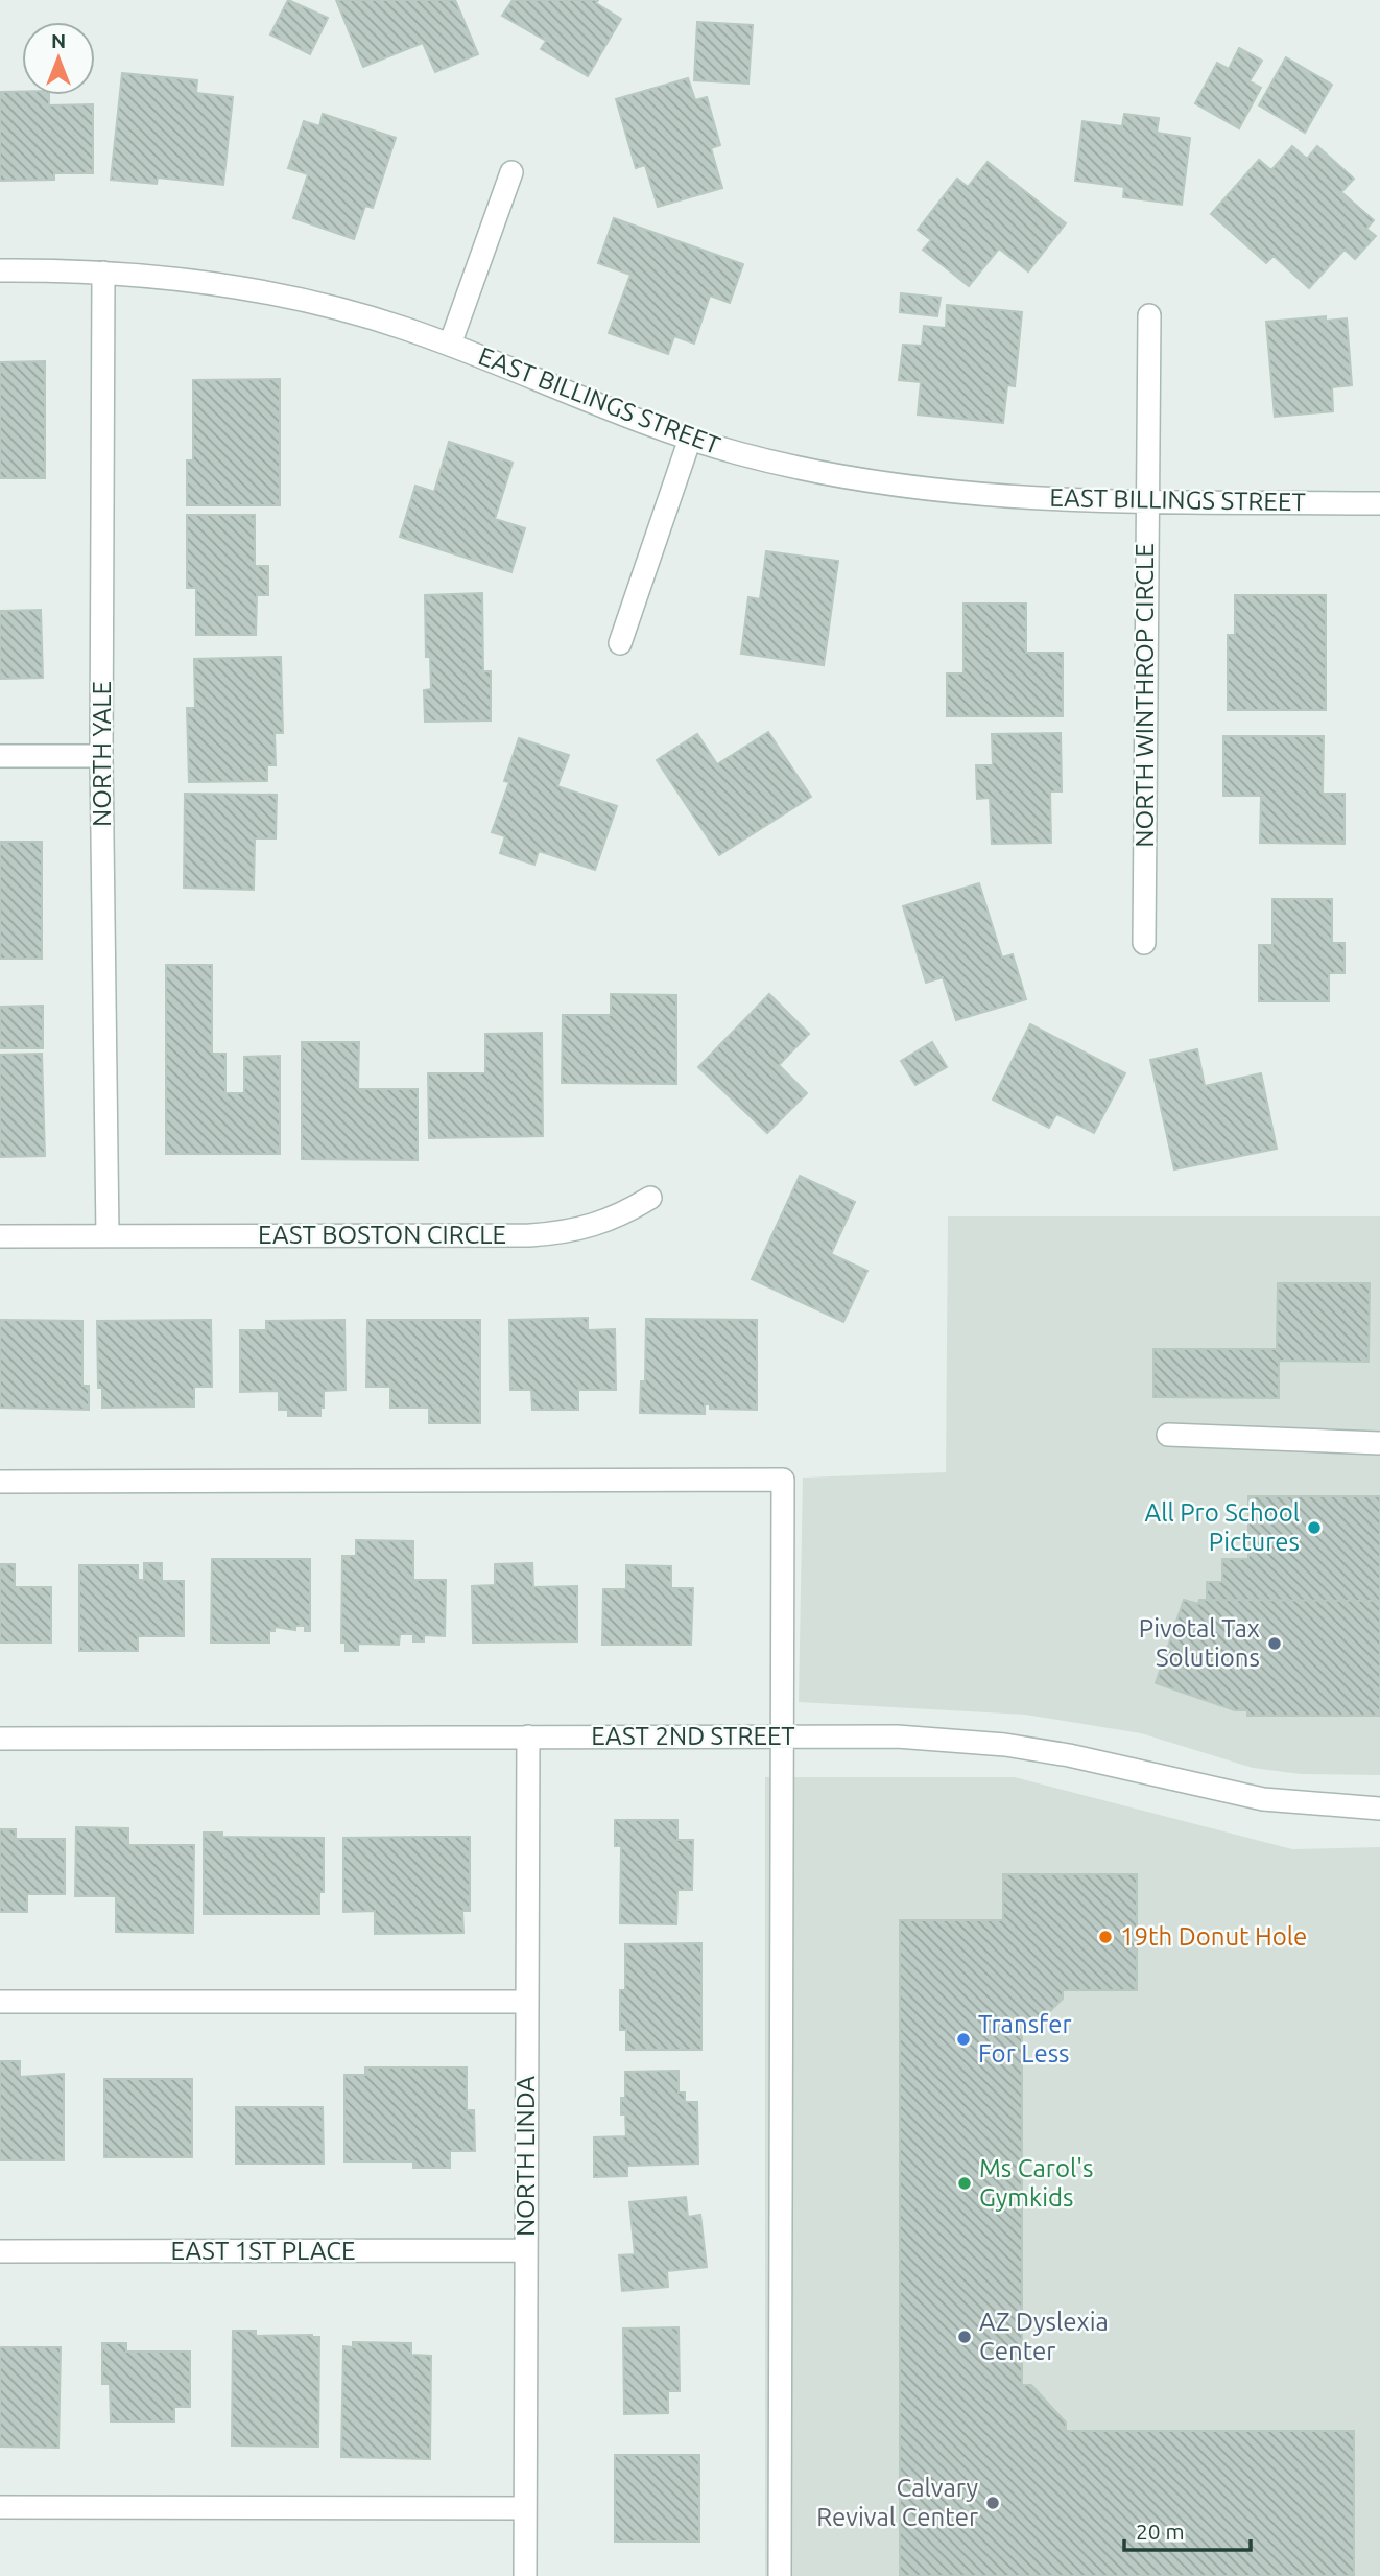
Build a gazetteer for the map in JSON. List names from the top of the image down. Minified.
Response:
{"streets":{"street":["EAST BILLINGS STREET","NORTH WINTHROP CIRCLE","NORTH YALE","EAST BOSTON CIRCLE","EAST 2ND STREET","NORTH LINDA","EAST 1ST PLACE"]},"crossings":[["EAST BILLINGS STREET","NORTH WINTHROP CIRCLE"],["EAST BILLINGS STREET","NORTH YALE"],["NORTH YALE","EAST BOSTON CIRCLE"],["EAST 2ND STREET","NORTH LINDA"],["NORTH LINDA","EAST 1ST PLACE"]],"places":["All Pro School Pictures","Pivotal Tax Solutions","19th Donut Hole","Transfer For Less","Ms Carol's Gymkids","AZ Dyslexia Center","Calvary Revival Center"],"scale_bar":"20 m","north":"top"}
